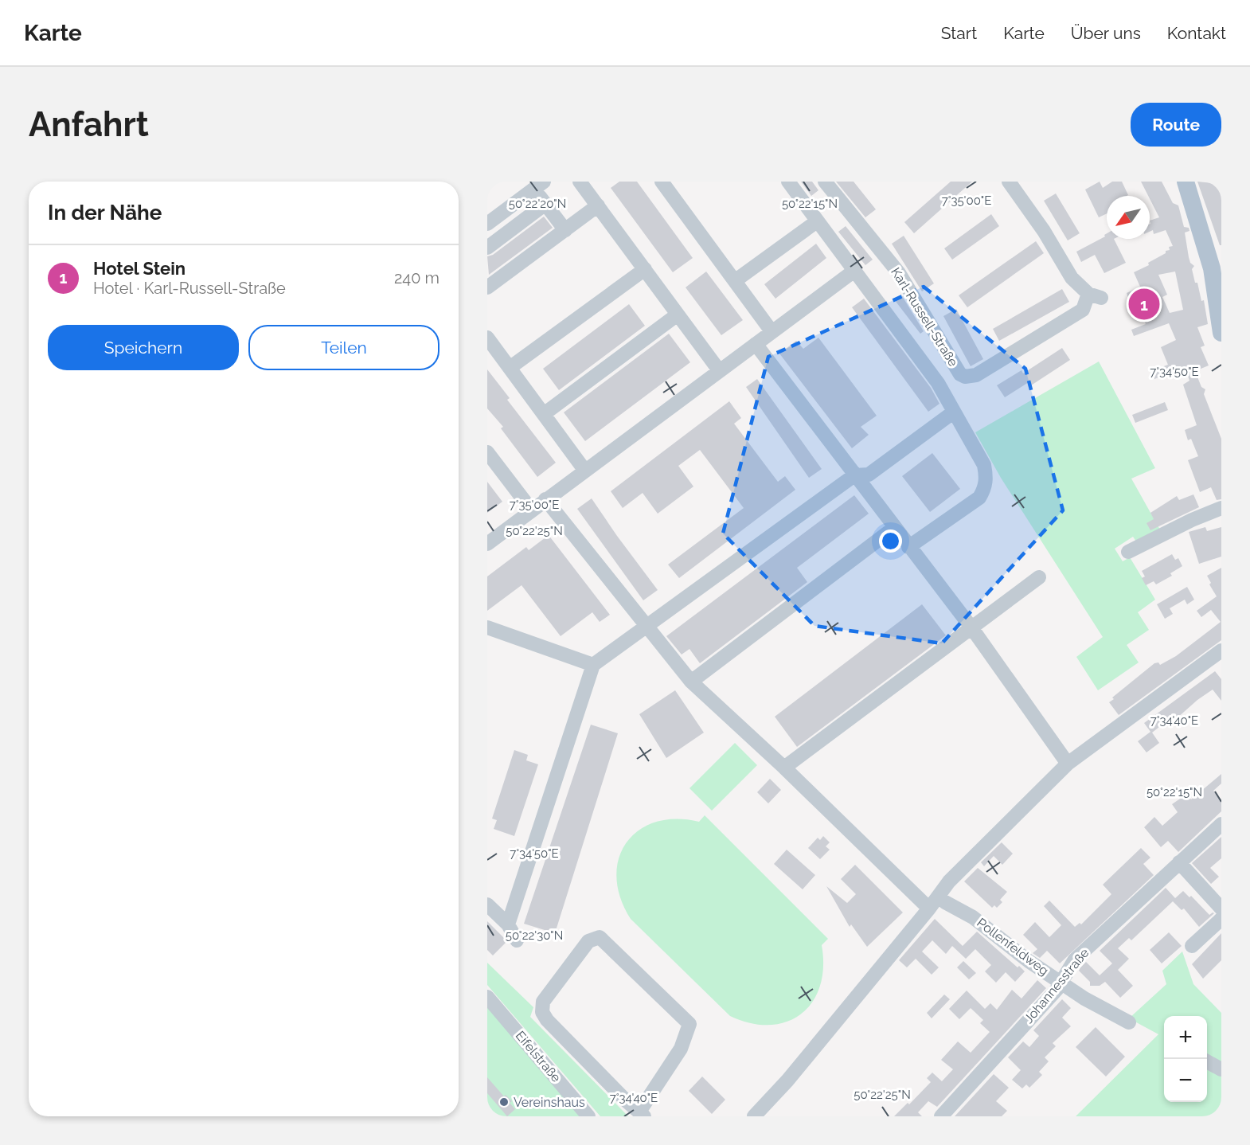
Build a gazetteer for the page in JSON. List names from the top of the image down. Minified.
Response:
{"streets":{"street":["Karl-Russell-Straße","Pollenfeldweg","Johannesstraße","Eifelstraße"]},"crossings":[["Pollenfeldweg","Johannesstraße"]],"places":["Vereinshaus"],"north":"bottom left","page":{"header":"Karte","nav":["Start","Karte","Über uns","Kontakt"],"buttons":["Route",["Speichern","Teilen"]],"title":"Anfahrt","heading":"In der Nähe","list":[{"mark":"1","name":"Hotel Stein","note":"Hotel · Karl-Russell-Straße","value":"240 m"}],"pins":"1","map_buttons":["+","−"]},"coordinates":["7°35'00\"E","50°22'20\"N","50°22'15\"N","7°34'50\"E","50°22'25\"N","7°34'40\"E","50°22'30\"N"]}
